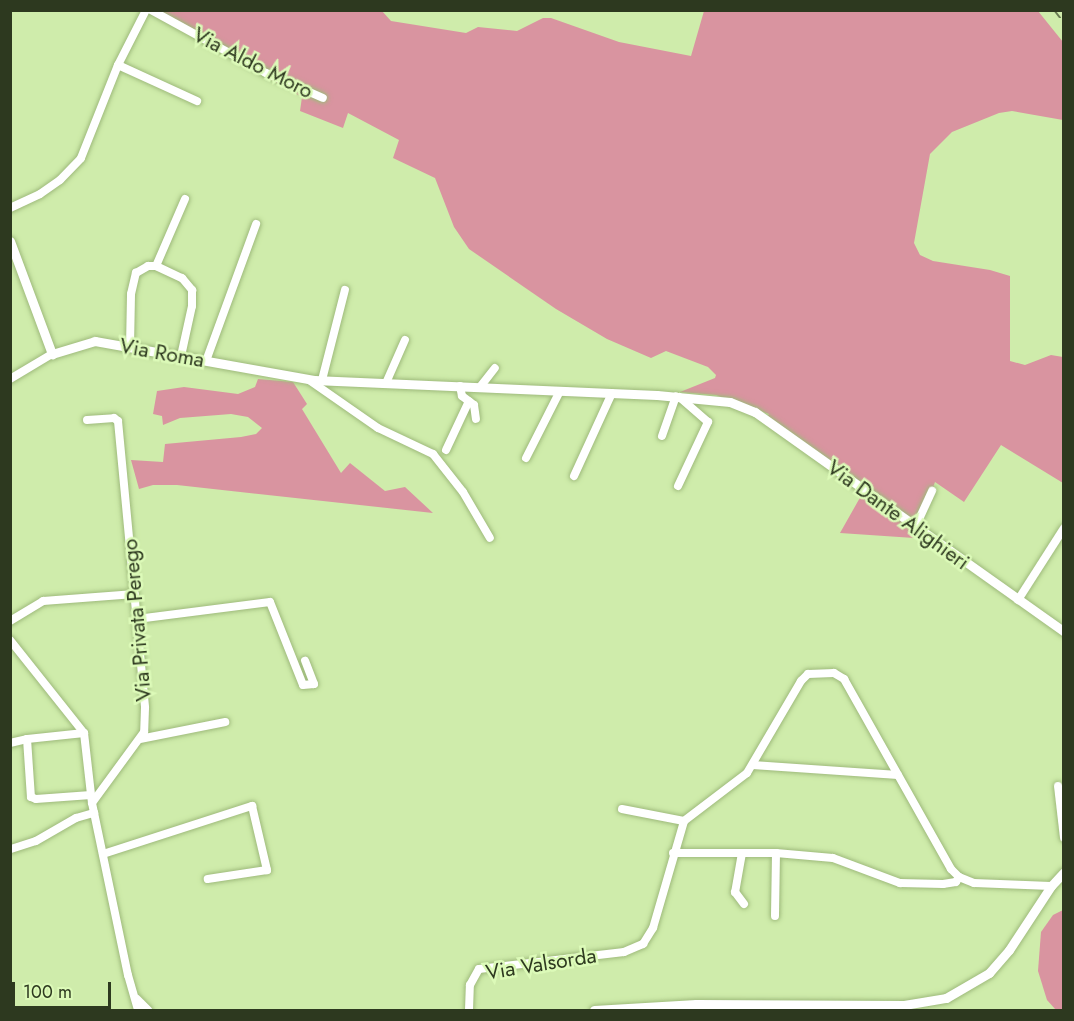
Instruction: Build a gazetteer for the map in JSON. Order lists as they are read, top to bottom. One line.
{"streets":{"street":["Via Aldo Moro","Via Roma","Via Dante Alighieri","Via Privata Perego","Via Valsorda"]},"crossings":[["Via Roma","Via Dante Alighieri"]],"scale_bar":"100 m"}
